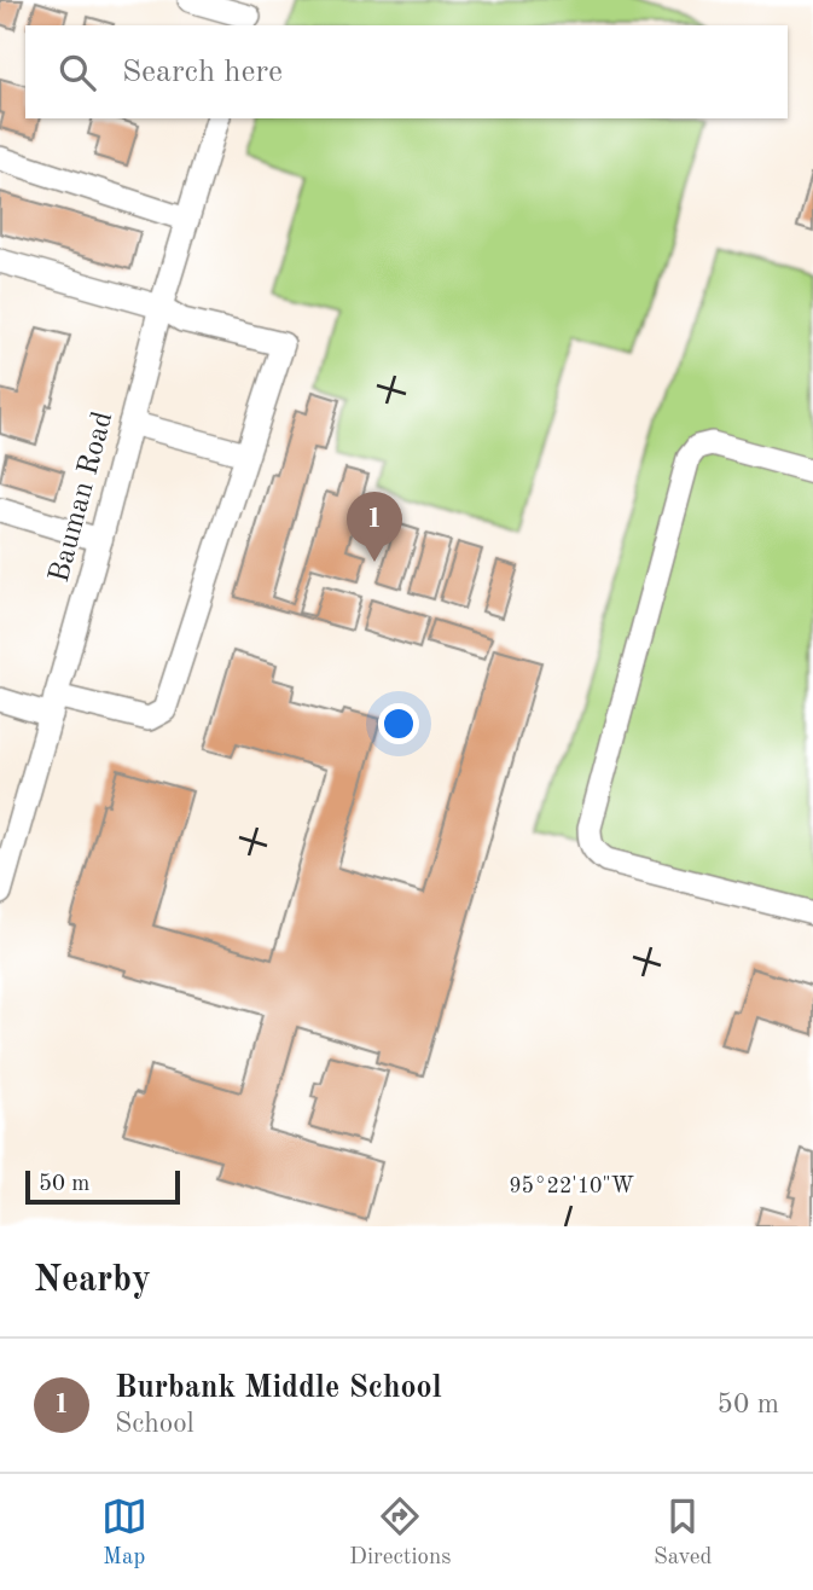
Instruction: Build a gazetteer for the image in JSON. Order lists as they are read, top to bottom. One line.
{"streets":{"street":["Bauman Road"]},"scale_bar":"50 m","page":{"search":"Search here","pins":"1","scale":"50 m","heading":"Nearby","list":[{"mark":"1","name":"Burbank Middle School","note":"School","value":"50 m"}],"nav":["Map","Directions","Saved"]},"coordinates":["95°22'10\"W"]}
